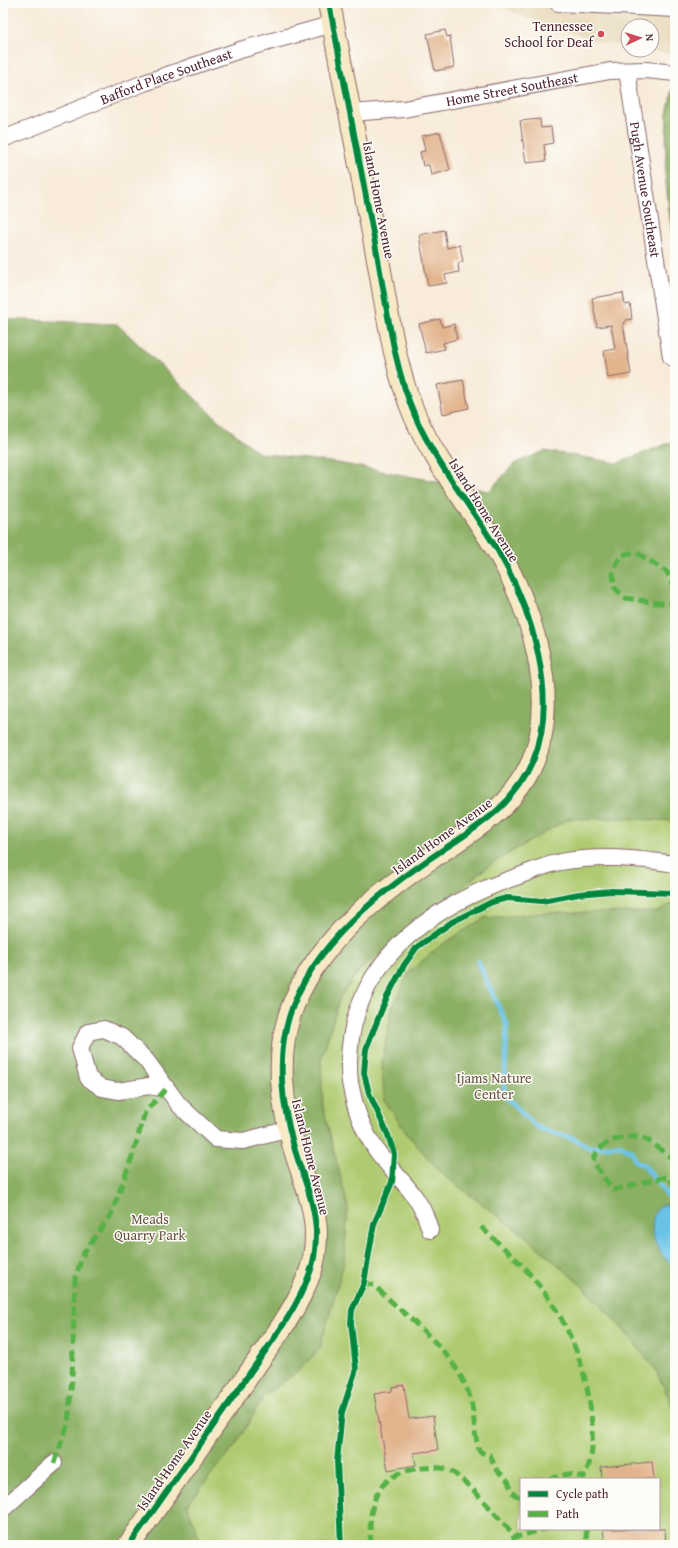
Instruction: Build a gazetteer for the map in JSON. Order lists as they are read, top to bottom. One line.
{"streets":{"street":["Bafford Place Southeast","Home Street Southeast","Pugh Avenue Southeast","Island Home Avenue"]},"crossings":[["Bafford Place Southeast","Island Home Avenue"],["Home Street Southeast","Pugh Avenue Southeast"],["Home Street Southeast","Island Home Avenue"]],"parks":["Ijams Nature Center","Meads Quarry Park"],"places":["Tennessee School for Deaf"],"legend":["Cycle path","Path"],"north":"right"}
